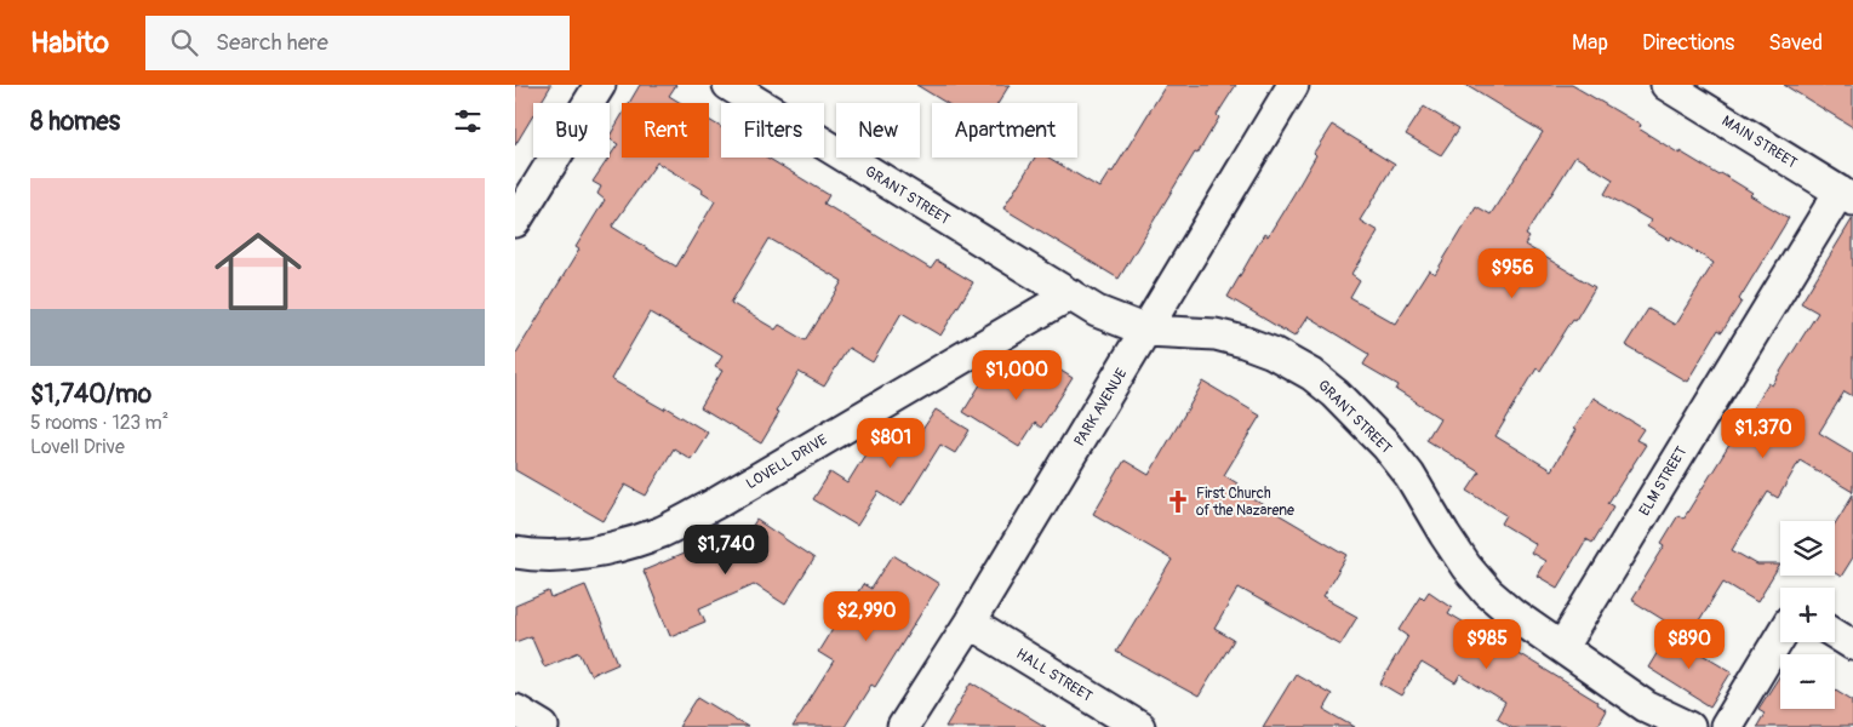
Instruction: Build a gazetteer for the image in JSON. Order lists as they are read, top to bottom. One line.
{"streets":{"street":["MAIN STREET","GRANT STREET","PARK AVENUE","LOVELL DRIVE","ELM STREET","HALL STREET"]},"crossings":[["MAIN STREET","ELM STREET"],["GRANT STREET","PARK AVENUE"],["GRANT STREET","LOVELL DRIVE"],["GRANT STREET","ELM STREET"],["PARK AVENUE","HALL STREET"]],"places":{"church":["First Church of the Nazarene"]},"page":{"header":"Habito","search":"Search here","nav":["Map","Directions","Saved"],"heading":"8 homes","chip":["Buy","Rent","Filters","New","Apartment"],"list":[{"name":"$1,740/mo","note":"5 rooms · 123 m² · Lovell Drive"}],"price":["$956","$1,000","$1,370","$801","$1,740","$2,990","$985","$890"],"map_buttons":["+","−"]}}
